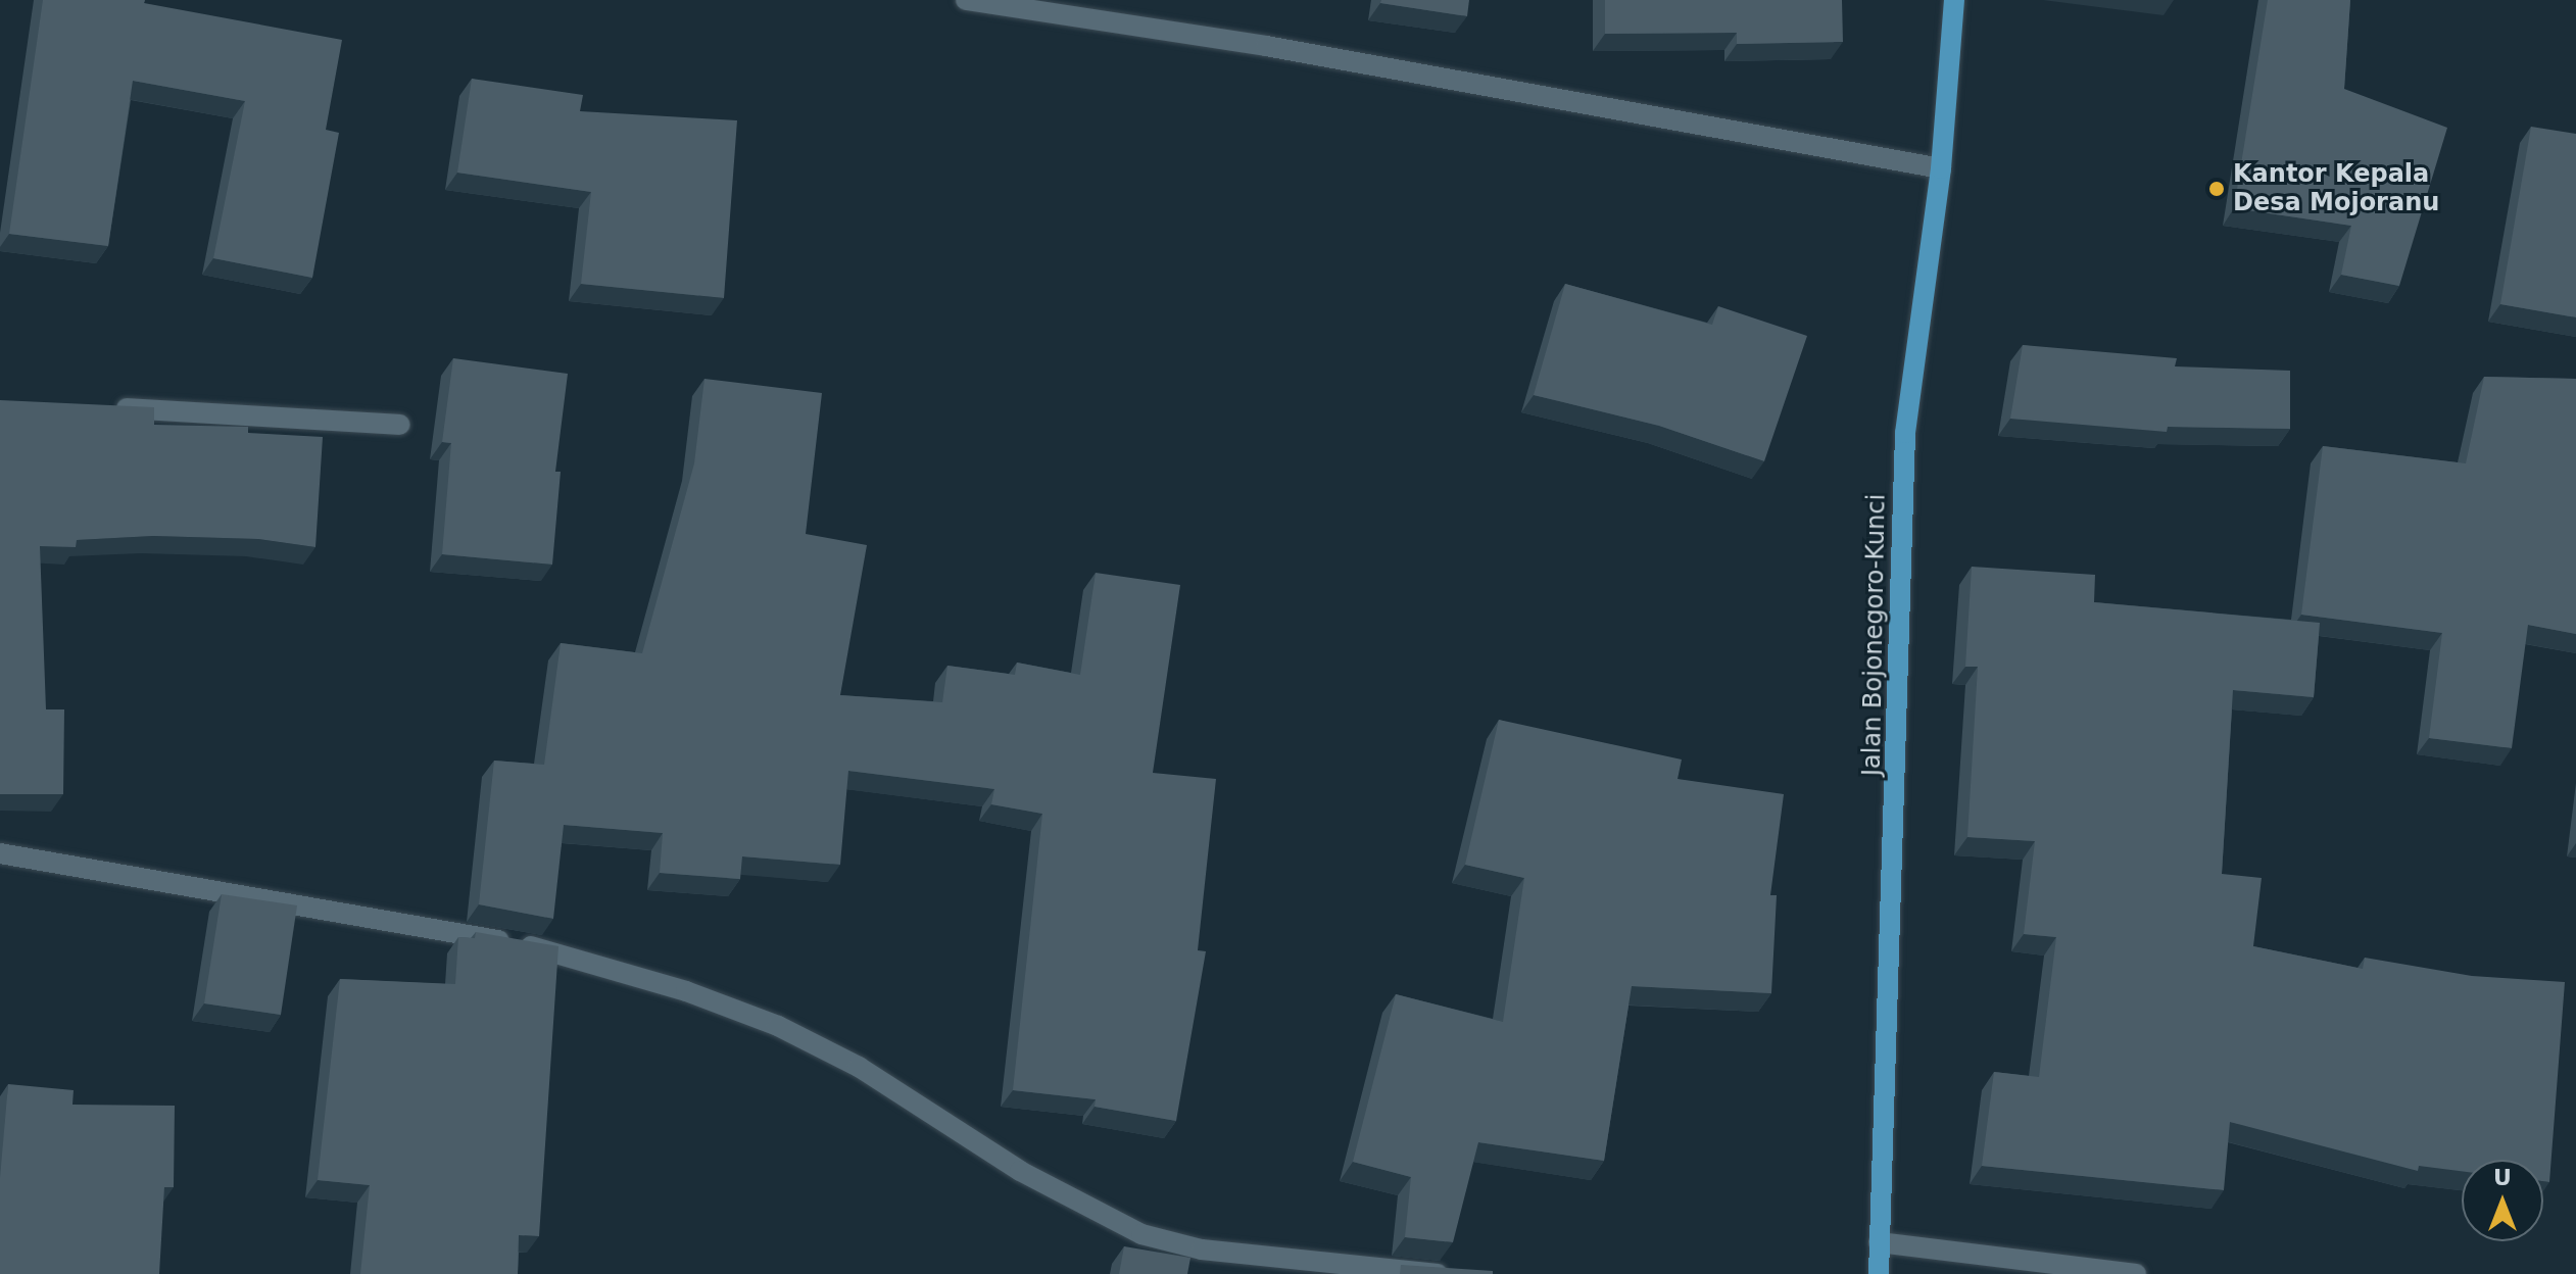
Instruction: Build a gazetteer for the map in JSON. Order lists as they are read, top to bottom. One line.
{"streets":{"main road":["Jalan Bojonegoro-Kunci"]},"places":["Kantor Kepala Desa Mojoranu"],"north":"top"}
